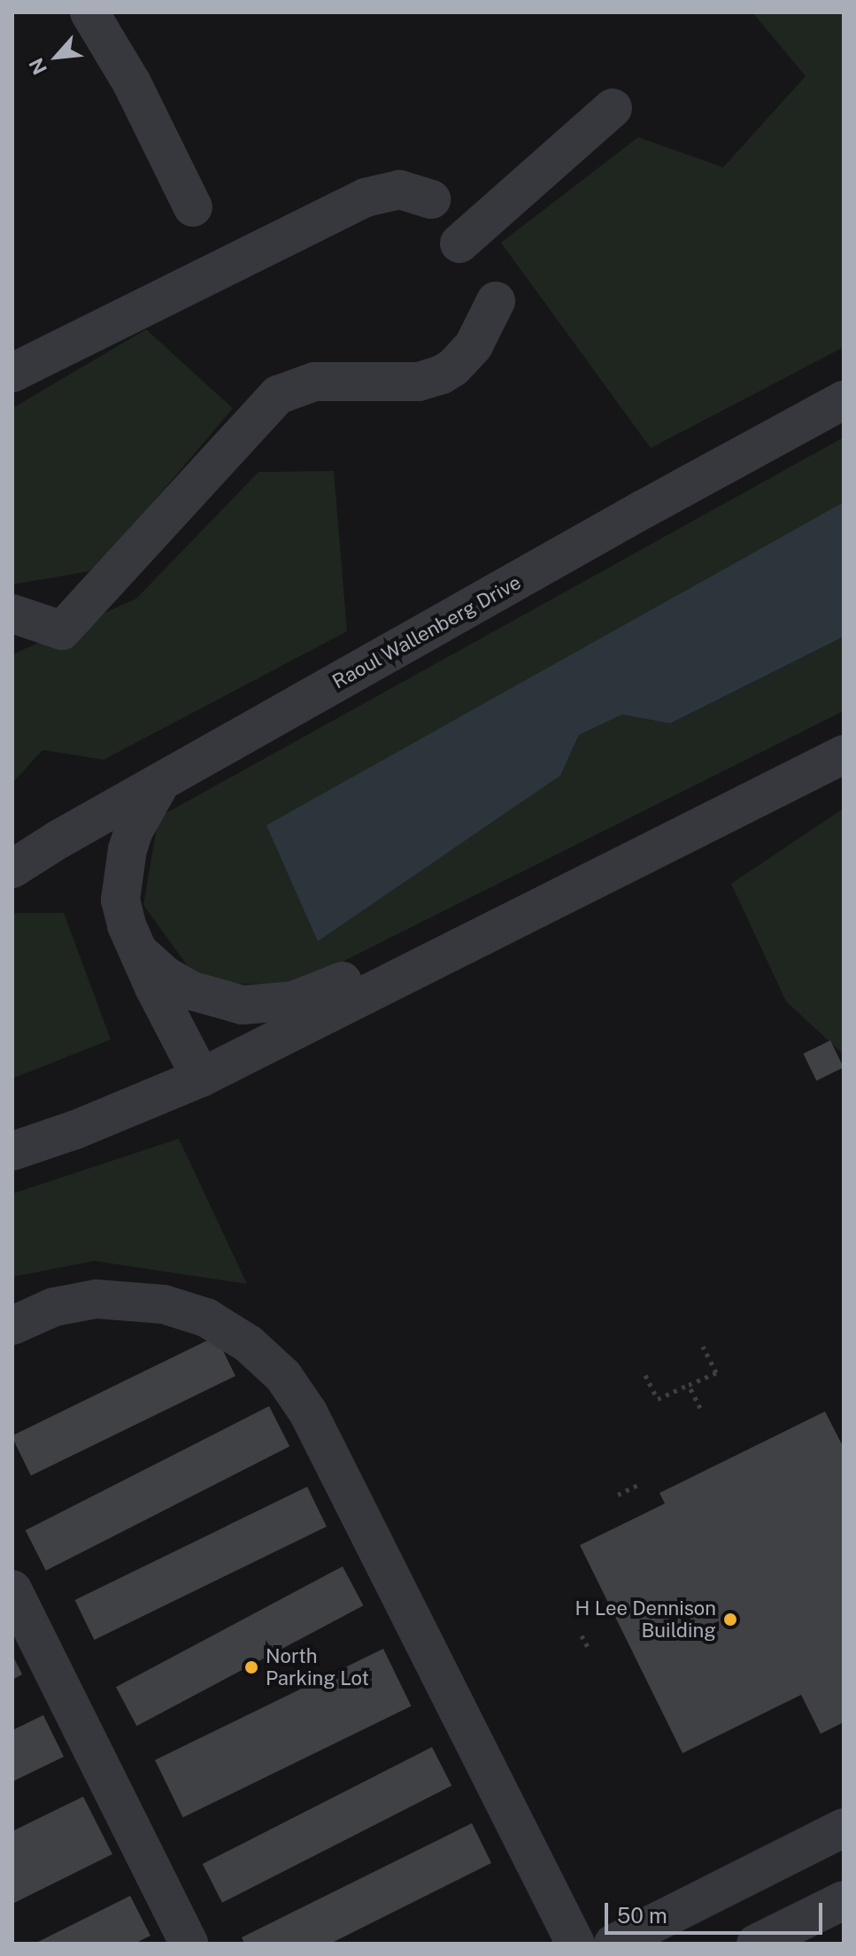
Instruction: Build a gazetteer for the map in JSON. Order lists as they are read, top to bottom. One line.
{"streets":{"street":["Raoul Wallenberg Drive"]},"places":["H Lee Dennison Building","North Parking Lot"],"scale_bar":"50 m","north":"bottom left"}
